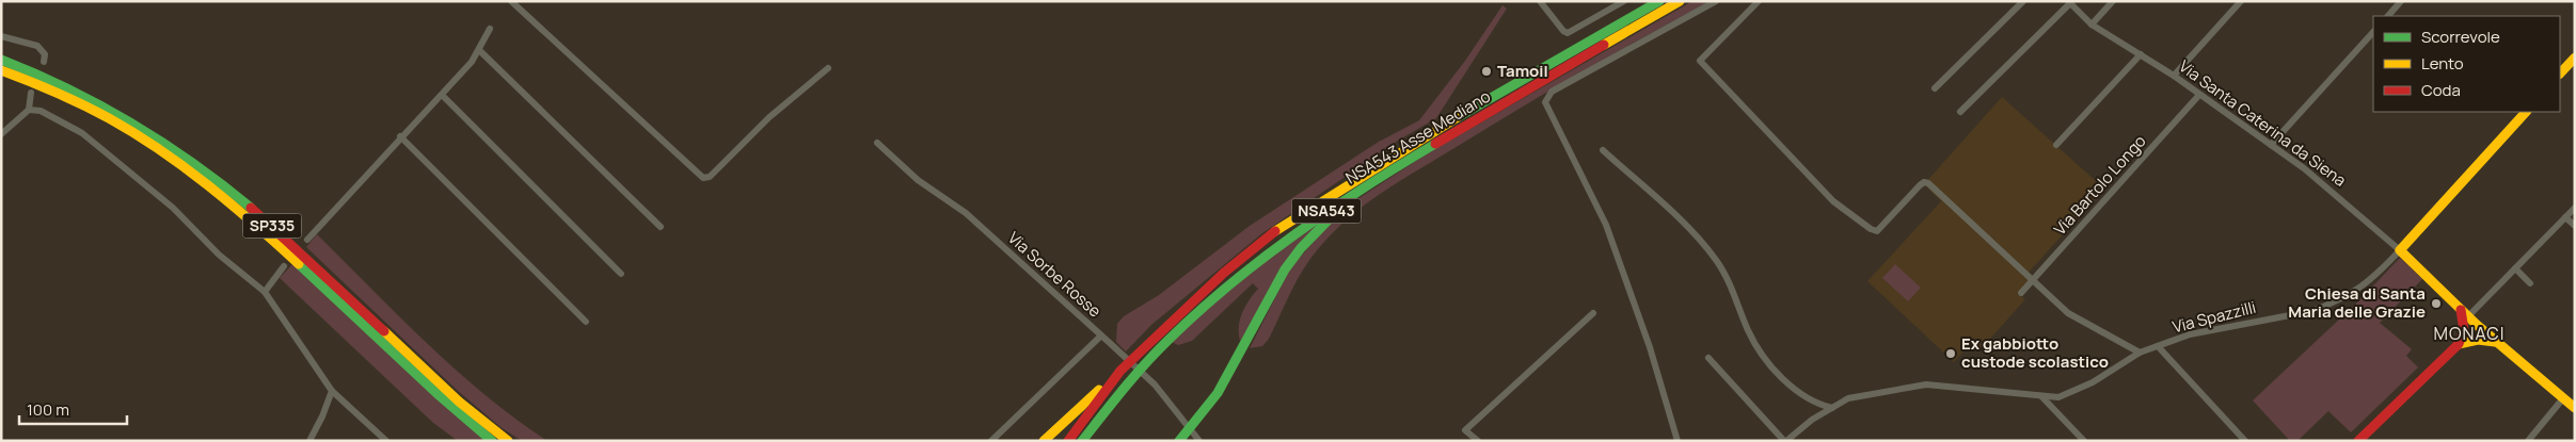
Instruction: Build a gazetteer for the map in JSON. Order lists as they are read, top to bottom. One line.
{"streets":{"main road":["Via Santa Caterina da Siena","NSA543 Asse Mediano","NSA543","SP335"],"street":["Via Bartolo Longo","Via Sorbe Rosse","Via Spazzilli"]},"crossings":[["Via Santa Caterina da Siena","Via Bartolo Longo"],["Via Santa Caterina da Siena","Via Spazzilli"],["NSA543 Asse Mediano","NSA543"]],"districts":["MONACI"],"places":["Tamoil","Chiesa di Santa Maria delle Grazie","Ex gabbiotto custode scolastico"],"legend":["Scorrevole","Lento","Coda"],"scale_bar":"100 m"}
